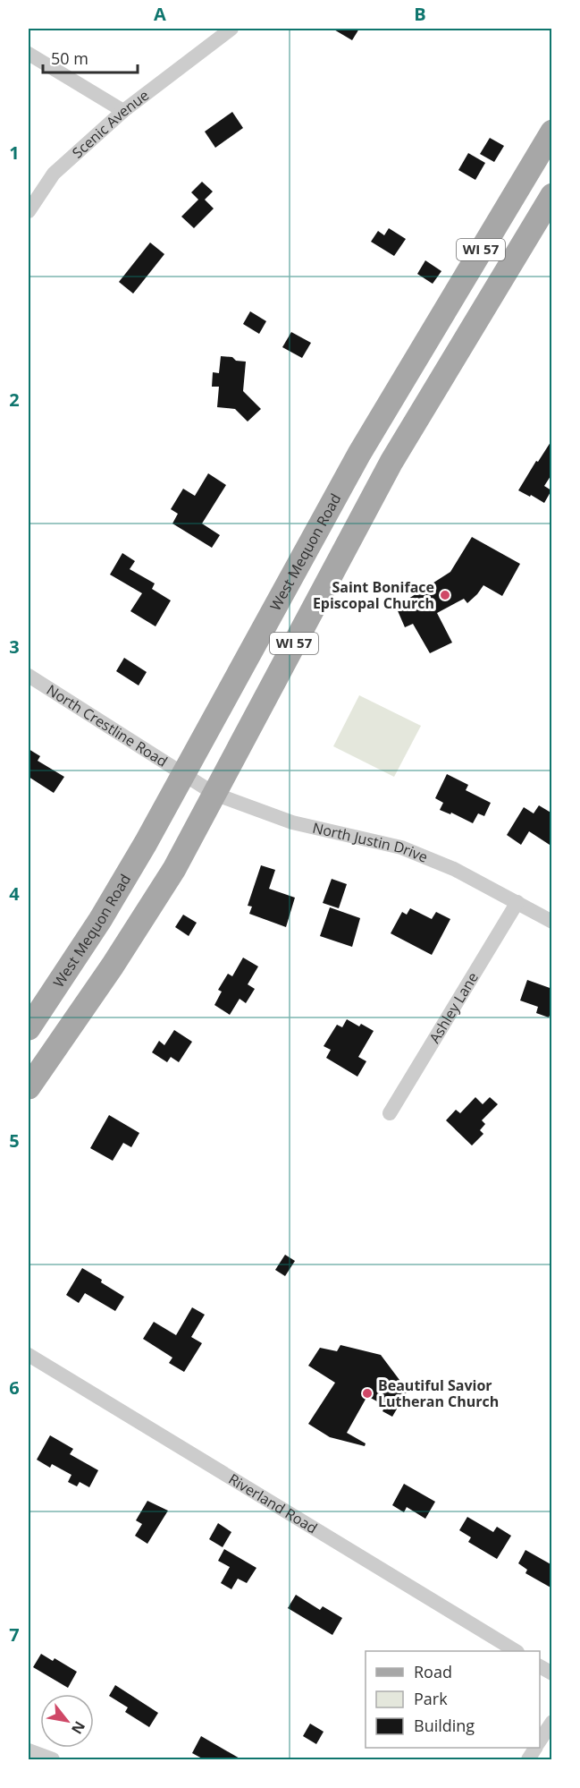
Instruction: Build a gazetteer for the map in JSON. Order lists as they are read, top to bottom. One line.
{"streets":{"main road":["WI 57","West Mequon Road"],"street":["Scenic Avenue","North Crestline Road","North Justin Drive","Ashley Lane","Riverland Road"]},"crossings":[["WI 57","North Justin Drive"],["West Mequon Road","North Crestline Road"],["West Mequon Road","North Justin Drive"],["North Crestline Road","North Justin Drive"],["North Justin Drive","Ashley Lane"]],"places":["Saint Boniface Episcopal Church","Beautiful Savior Lutheran Church"],"legend":["Road","Park","Building"],"scale_bar":"50 m","north":"bottom right","grid":{"columns":["A","B"],"rows":["1","2","3","4","5","6","7"]}}
